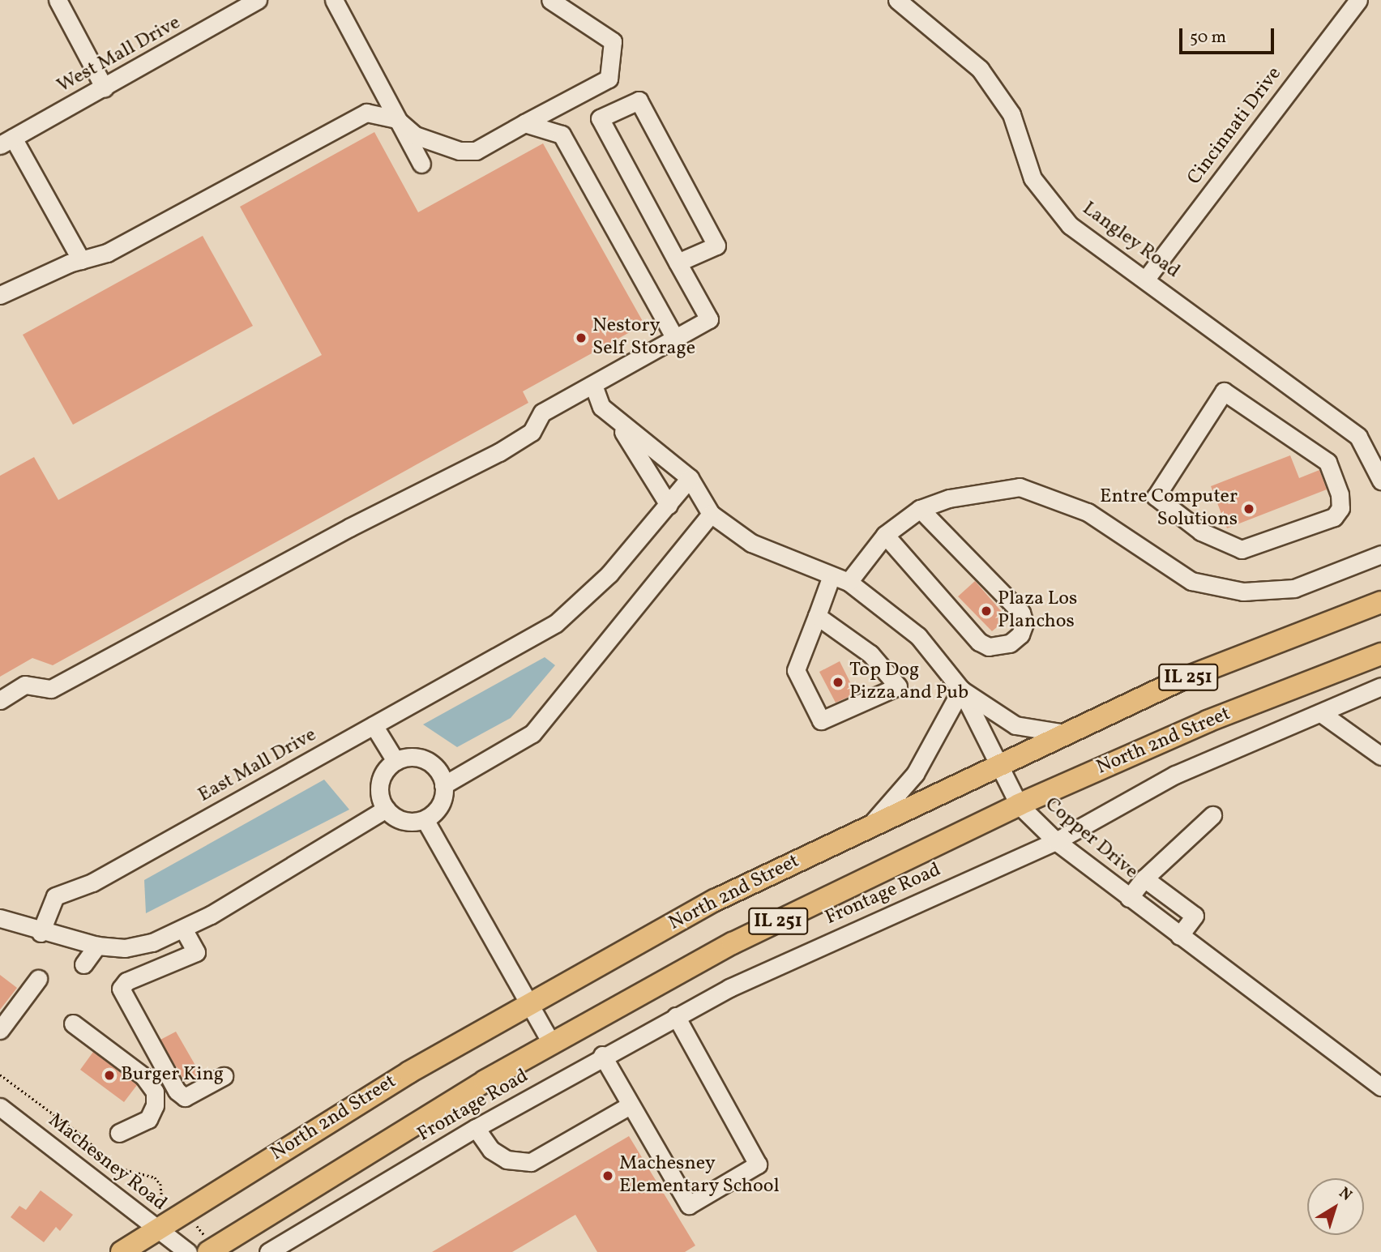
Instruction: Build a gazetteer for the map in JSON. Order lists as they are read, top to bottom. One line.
{"streets":{"main road":["IL 251","North 2nd Street"],"street":["West Mall Drive","Cincinnati Drive","Langley Road","East Mall Drive","Copper Drive","Frontage Road","Machesney Road"]},"crossings":[["Cincinnati Drive","Langley Road"],["North 2nd Street","Copper Drive"],["North 2nd Street","Machesney Road"],["Copper Drive","Frontage Road"]],"places":["Nestory Self Storage","Entre Computer Solutions","Plaza Los Planchos","Top Dog Pizza and Pub","Burger King","Machesney Elementary School"],"scale_bar":"50 m","north":"top right"}
